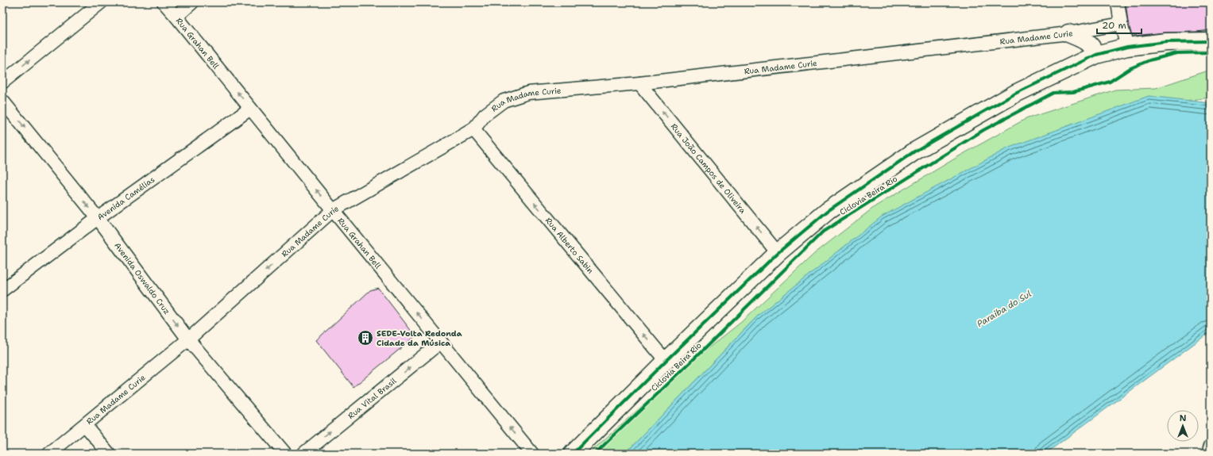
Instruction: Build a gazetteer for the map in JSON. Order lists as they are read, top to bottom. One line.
{"streets":{"street":["Rua Madame Curie","Rua Grahan Bell","Rua João Campos de Oliveira","Avenida Camélias","Rua Alberto Sabin","Avenida Oswaldo Cruz","Rua Vital Brasil"],"cycle path":["Ciclovia Beira Rio"]},"crossings":[["Rua Madame Curie","Rua Grahan Bell"],["Rua Madame Curie","Rua João Campos de Oliveira"],["Rua Madame Curie","Rua Alberto Sabin"],["Rua Madame Curie","Avenida Oswaldo Cruz"],["Rua Grahan Bell","Avenida Camélias"],["Rua Grahan Bell","Rua Vital Brasil"],["Avenida Camélias","Avenida Oswaldo Cruz"]],"one_way":["Rua Grahan Bell","Rua João Campos de Oliveira","Rua Alberto Sabin","Avenida Oswaldo Cruz","Rua Vital Brasil"],"water":["Paraiba do Sul"],"places":{"building":["SEDE-Volta Redonda Cidade da Música"]},"scale_bar":"20 m","north":"top"}
